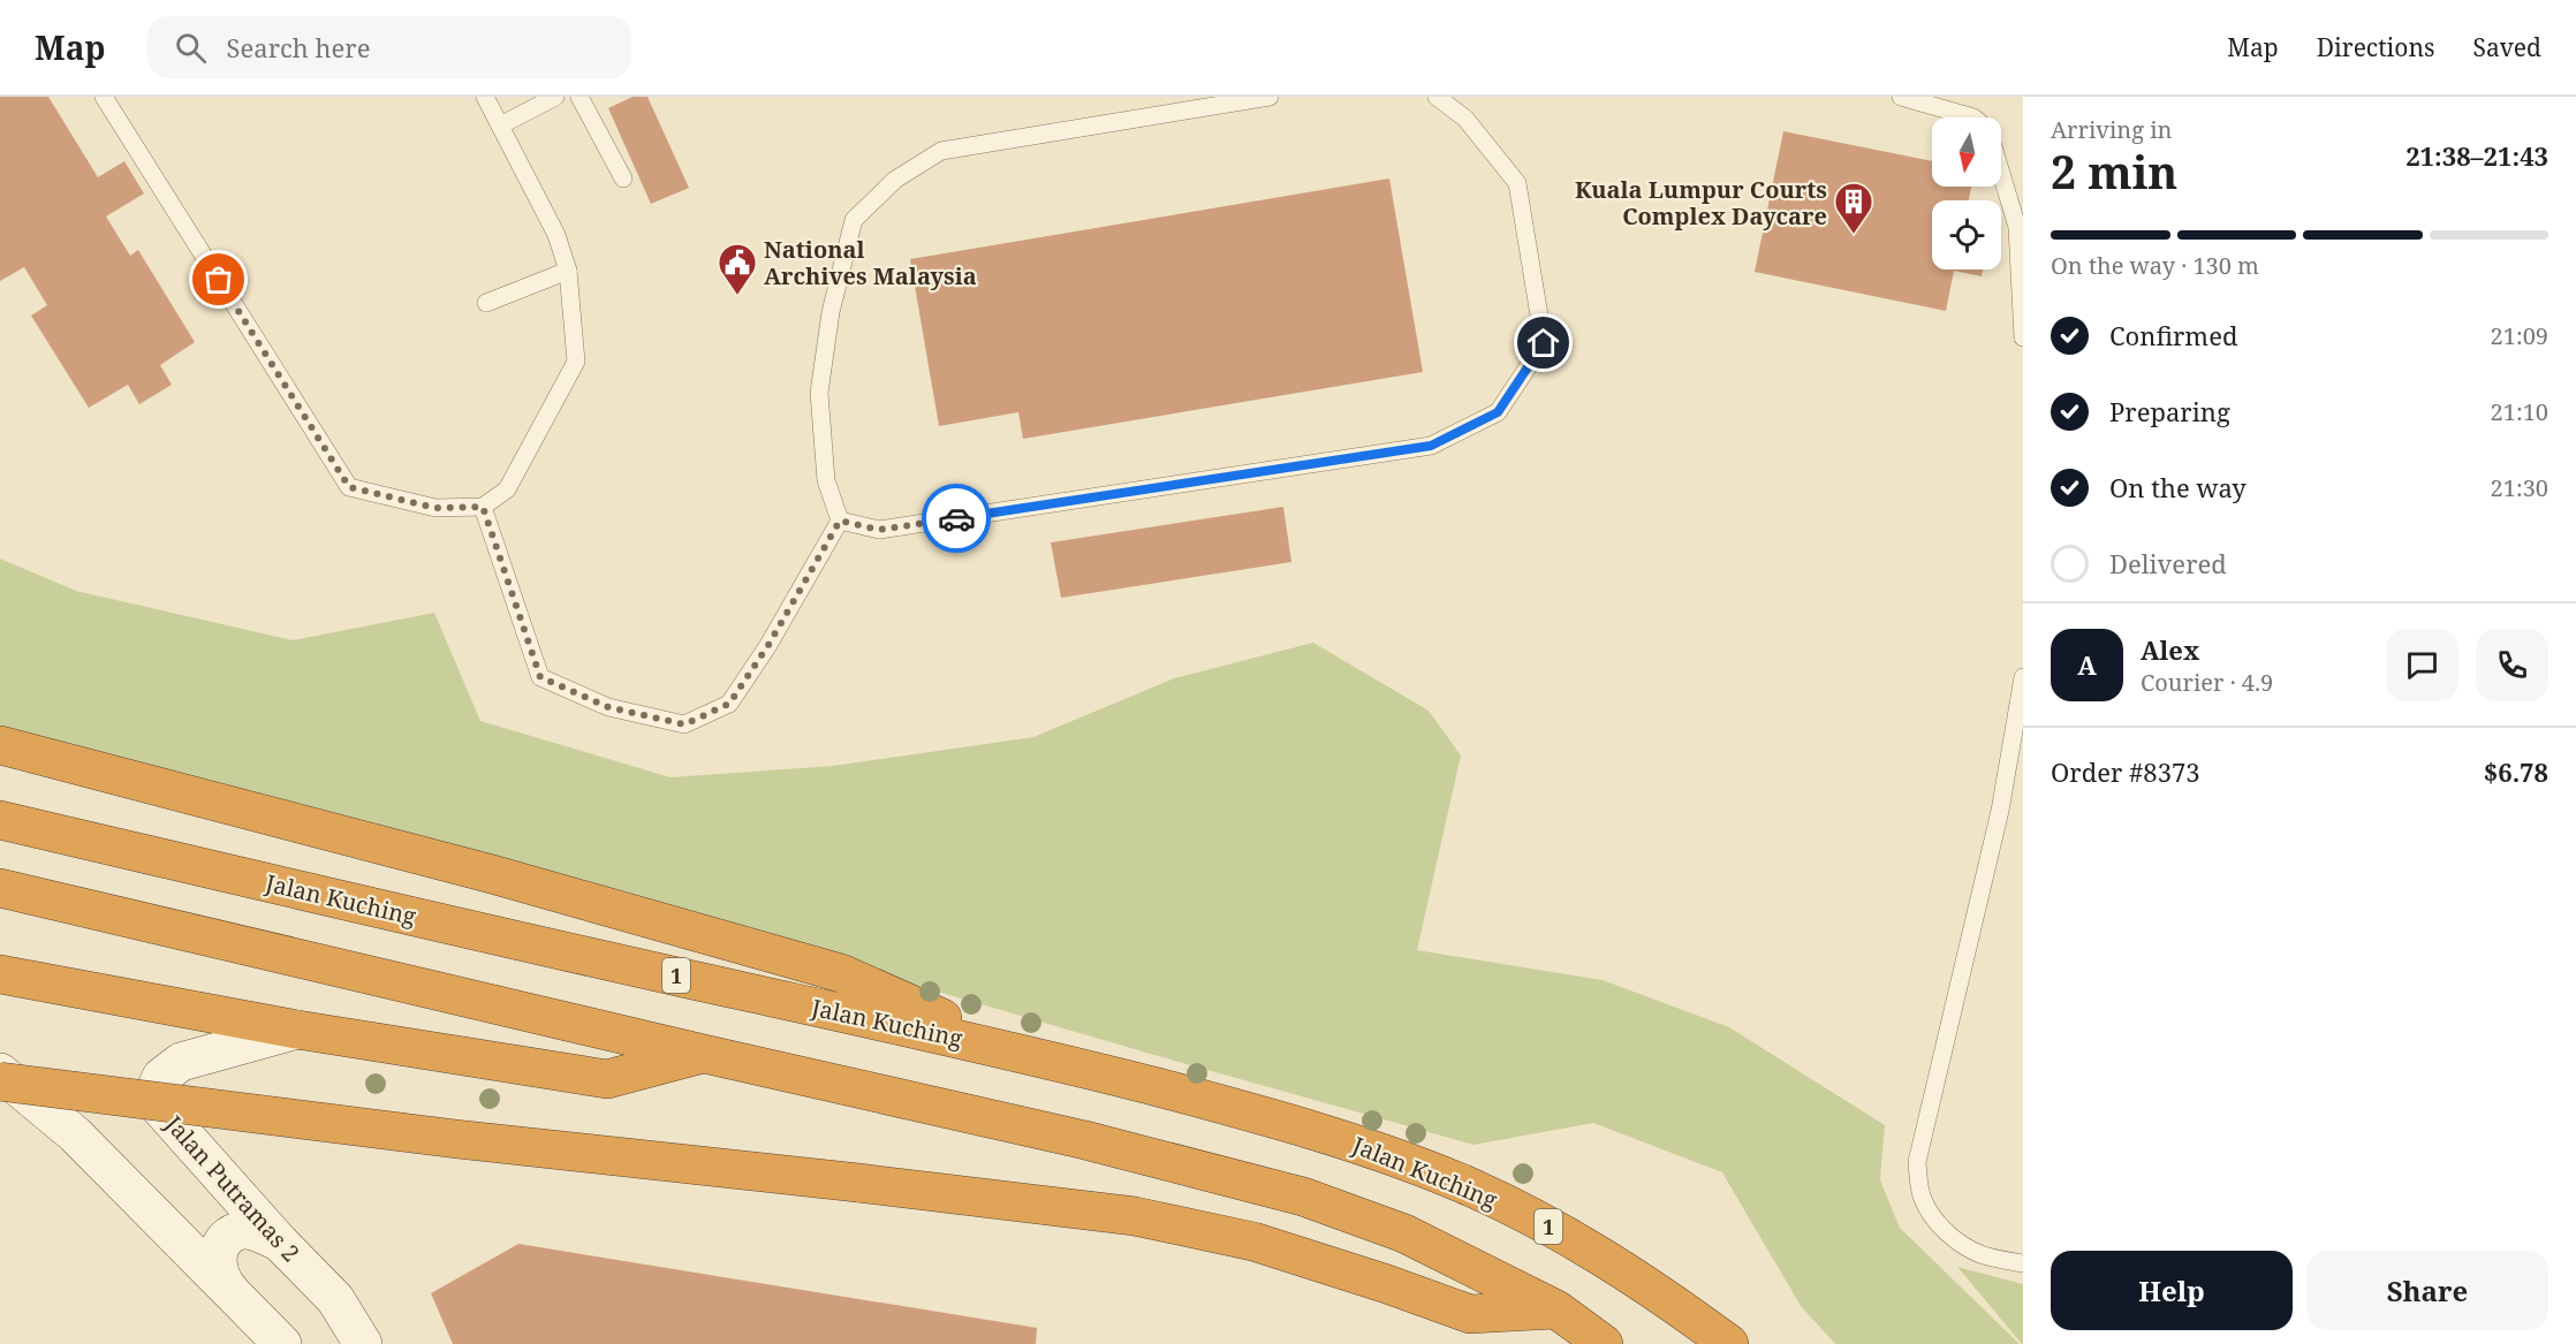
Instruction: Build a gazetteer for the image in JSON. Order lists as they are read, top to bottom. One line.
{"streets":{"highway":["Jalan Kuching","1"],"street":["Jalan Putramas 2"]},"places":{"building":["Kuala Lumpur Courts Complex Daycare"],"public building":["National Archives Malaysia"]},"north":"bottom","page":{"header":"Map","search":"Search here","nav":["Map","Directions","Saved"],"heading":["2 min","Arriving in","21:38–21:43"],"panel":["Alex","Courier · 4.9","Order #8373","$6.78"],"bar":"On the way · 130 m","list":[["Confirmed","21:09"],["Preparing","21:10"],["On the way","21:30"],"Delivered"],"round":"A","buttons":["Help","Share"]}}
